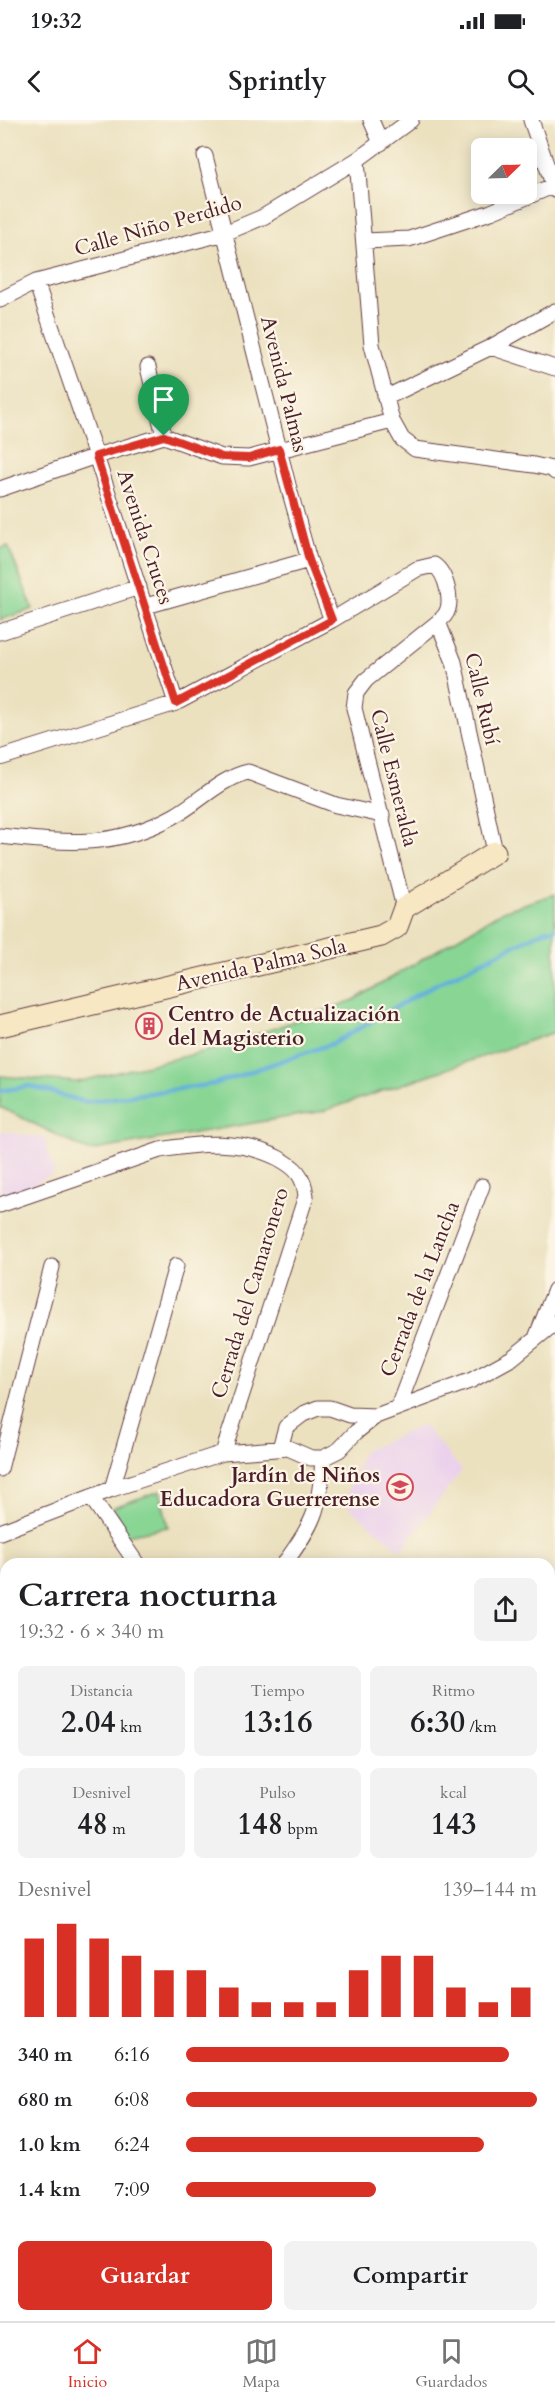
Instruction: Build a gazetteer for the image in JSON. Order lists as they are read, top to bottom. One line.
{"streets":{"street":["Calle Niño Perdido","Avenida Palmas","Avenida Cruces","Calle Rubí","Calle Esmeralda","Avenida Palma Sola","Cerrada de la Lancha","Cerrada del Camaronero"]},"crossings":[["Calle Niño Perdido","Avenida Palmas"],["Calle Niño Perdido","Avenida Cruces"],["Calle Rubí","Calle Esmeralda"],["Calle Rubí","Avenida Palma Sola"],["Calle Esmeralda","Avenida Palma Sola"]],"places":{"building":["Centro de Actualización del Magisterio"],"school or university":["Jardín de Niños Educadora Guerrerense"]},"north":"top right","page":{"status":"19:32","header":"Sprintly","heading":["Carrera nocturna","19:32 · 6 × 340 m"],"stats":[["Distancia","2.04 km"],["Tiempo","13:16"],["Ritmo","6:30 /km"],["Desnivel","48 m"],["Pulso","148 bpm"],["kcal","143"]],"chart":["Desnivel","139–144 m"],"list":[{"name":"340 m","note":"6:16"},{"name":"680 m","note":"6:08"},{"name":"1.0 km","note":"6:24"},{"name":"1.4 km","note":"7:09"}],"buttons":["Guardar","Compartir"],"tabs":["Inicio","Mapa","Guardados"]}}
